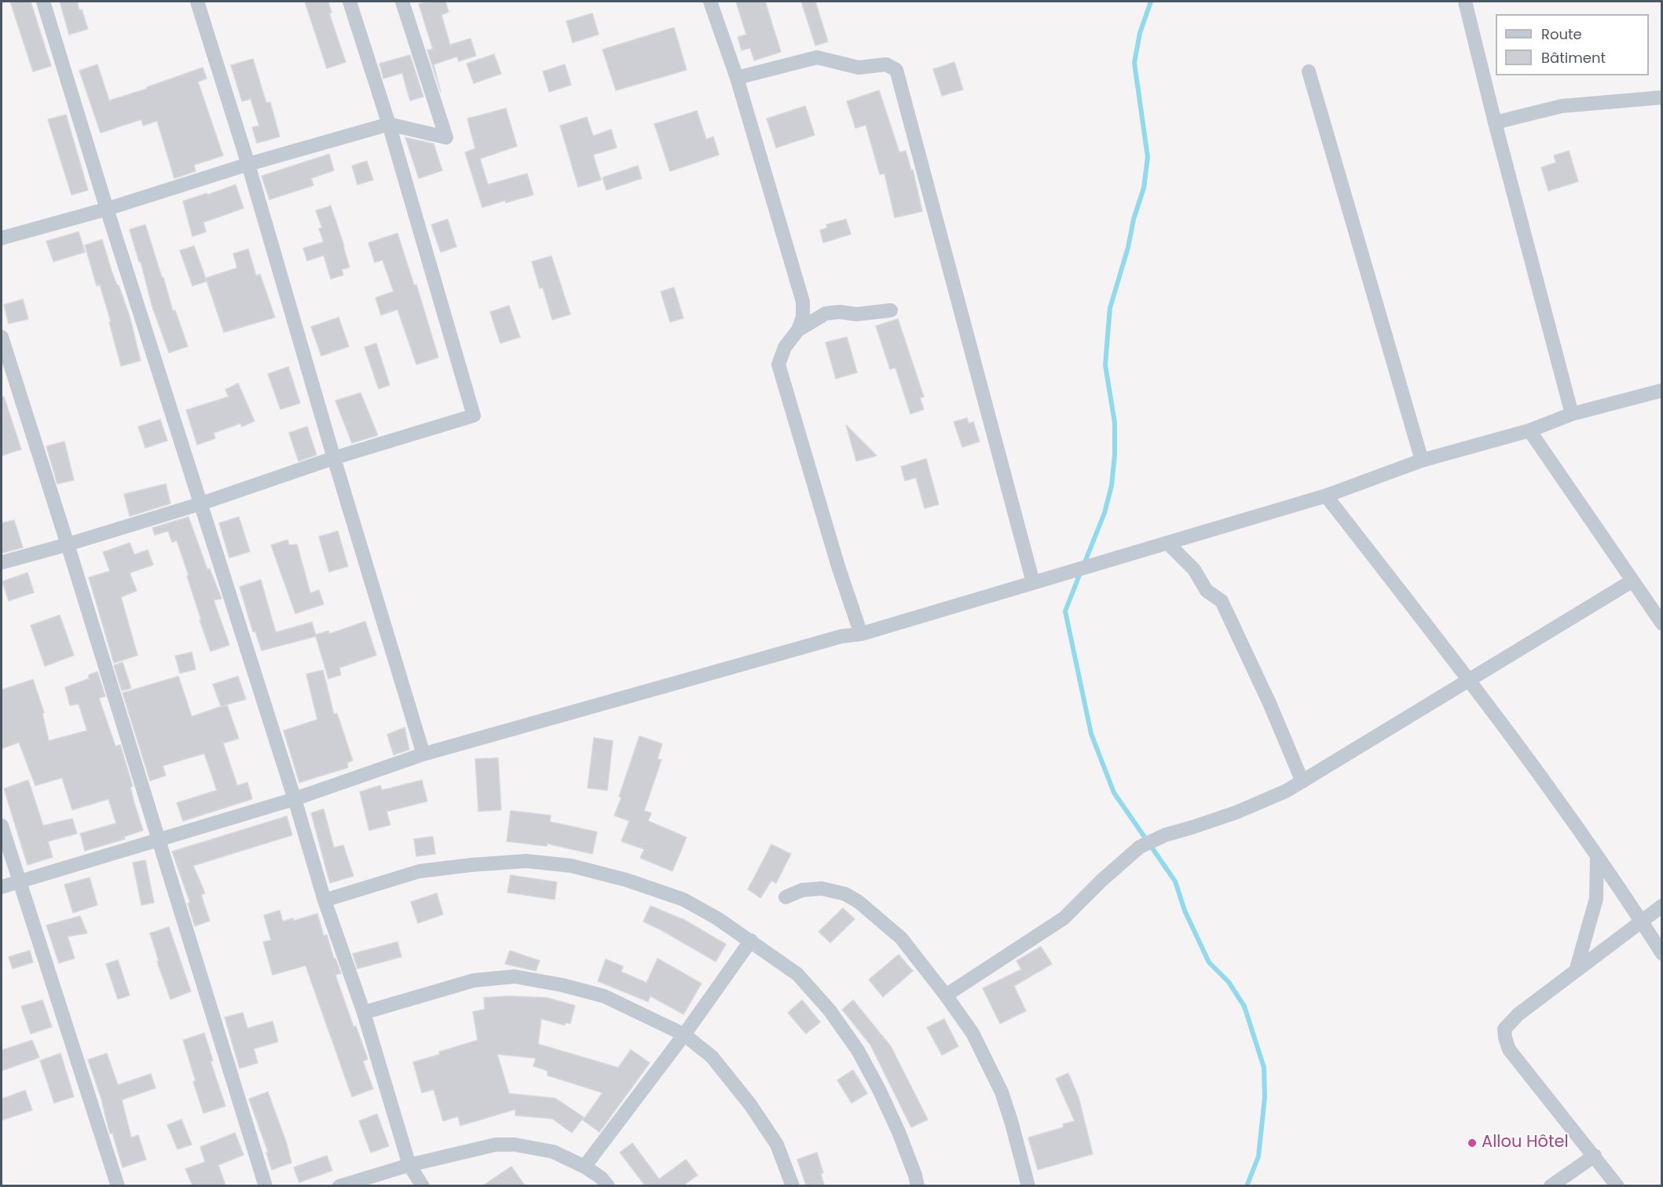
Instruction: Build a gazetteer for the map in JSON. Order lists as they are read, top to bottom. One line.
{"places":["Allou Hôtel"],"legend":["Route","Bâtiment"]}
